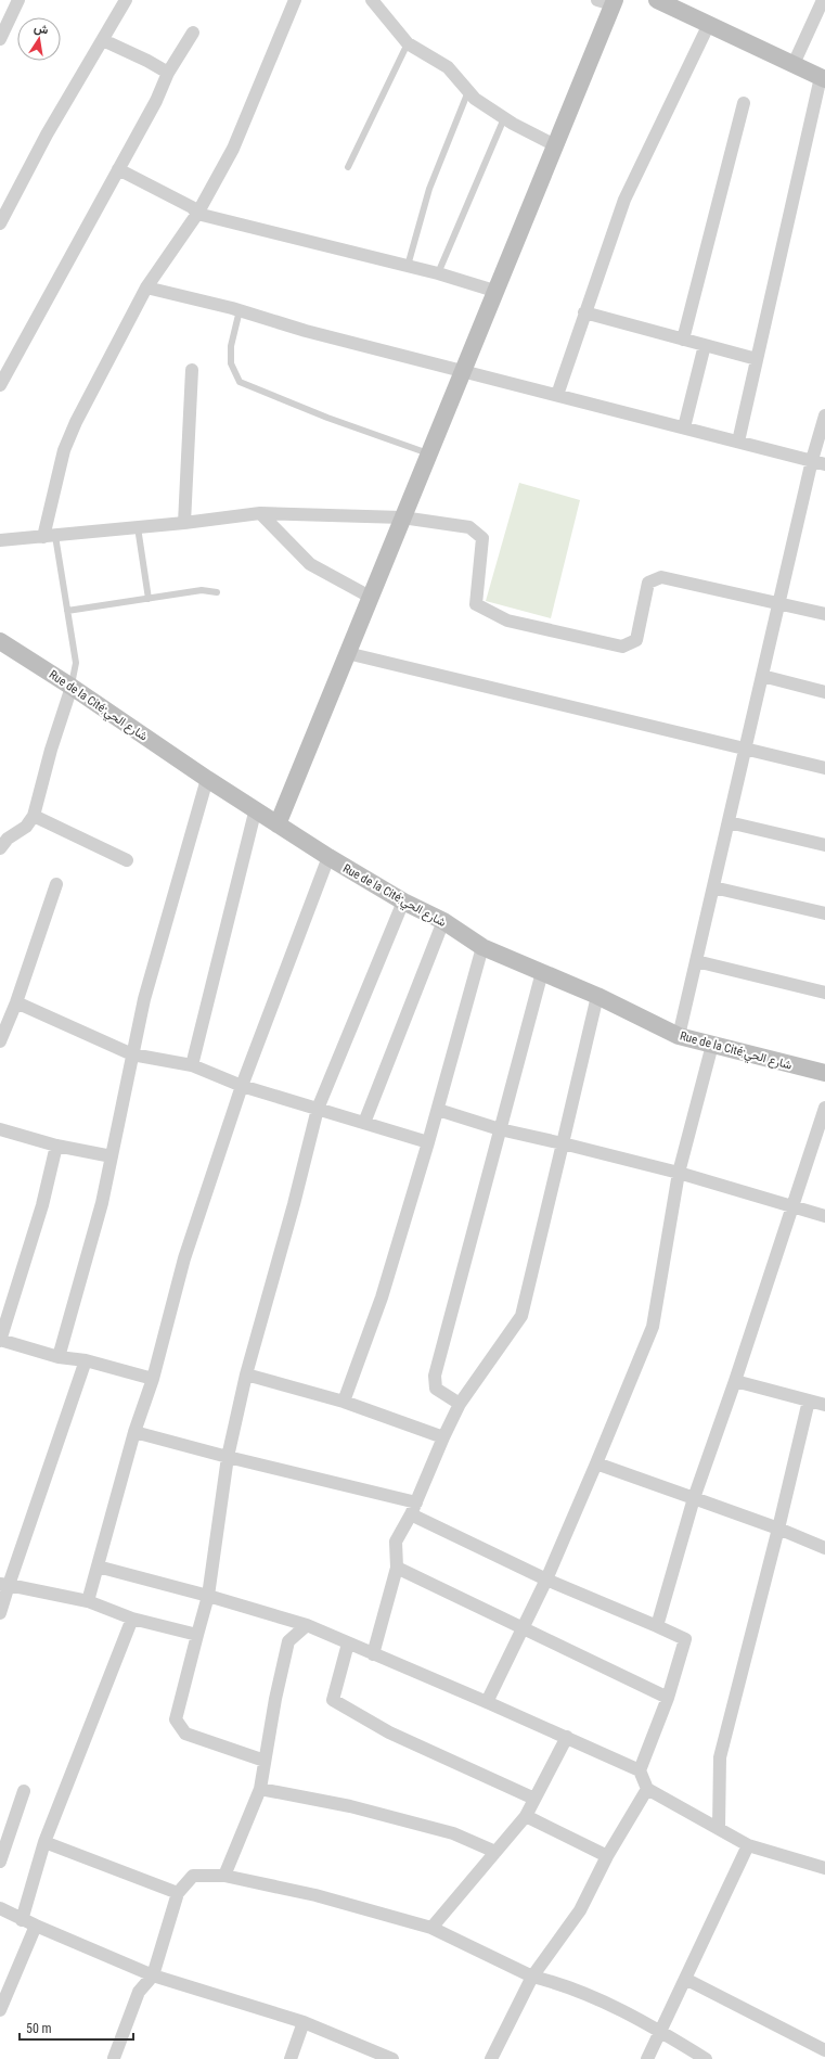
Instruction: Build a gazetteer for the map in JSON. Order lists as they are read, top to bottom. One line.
{"streets":{"street":["Rue de la Cité;شارع الحي"]},"scale_bar":"50 m","north":"top"}
